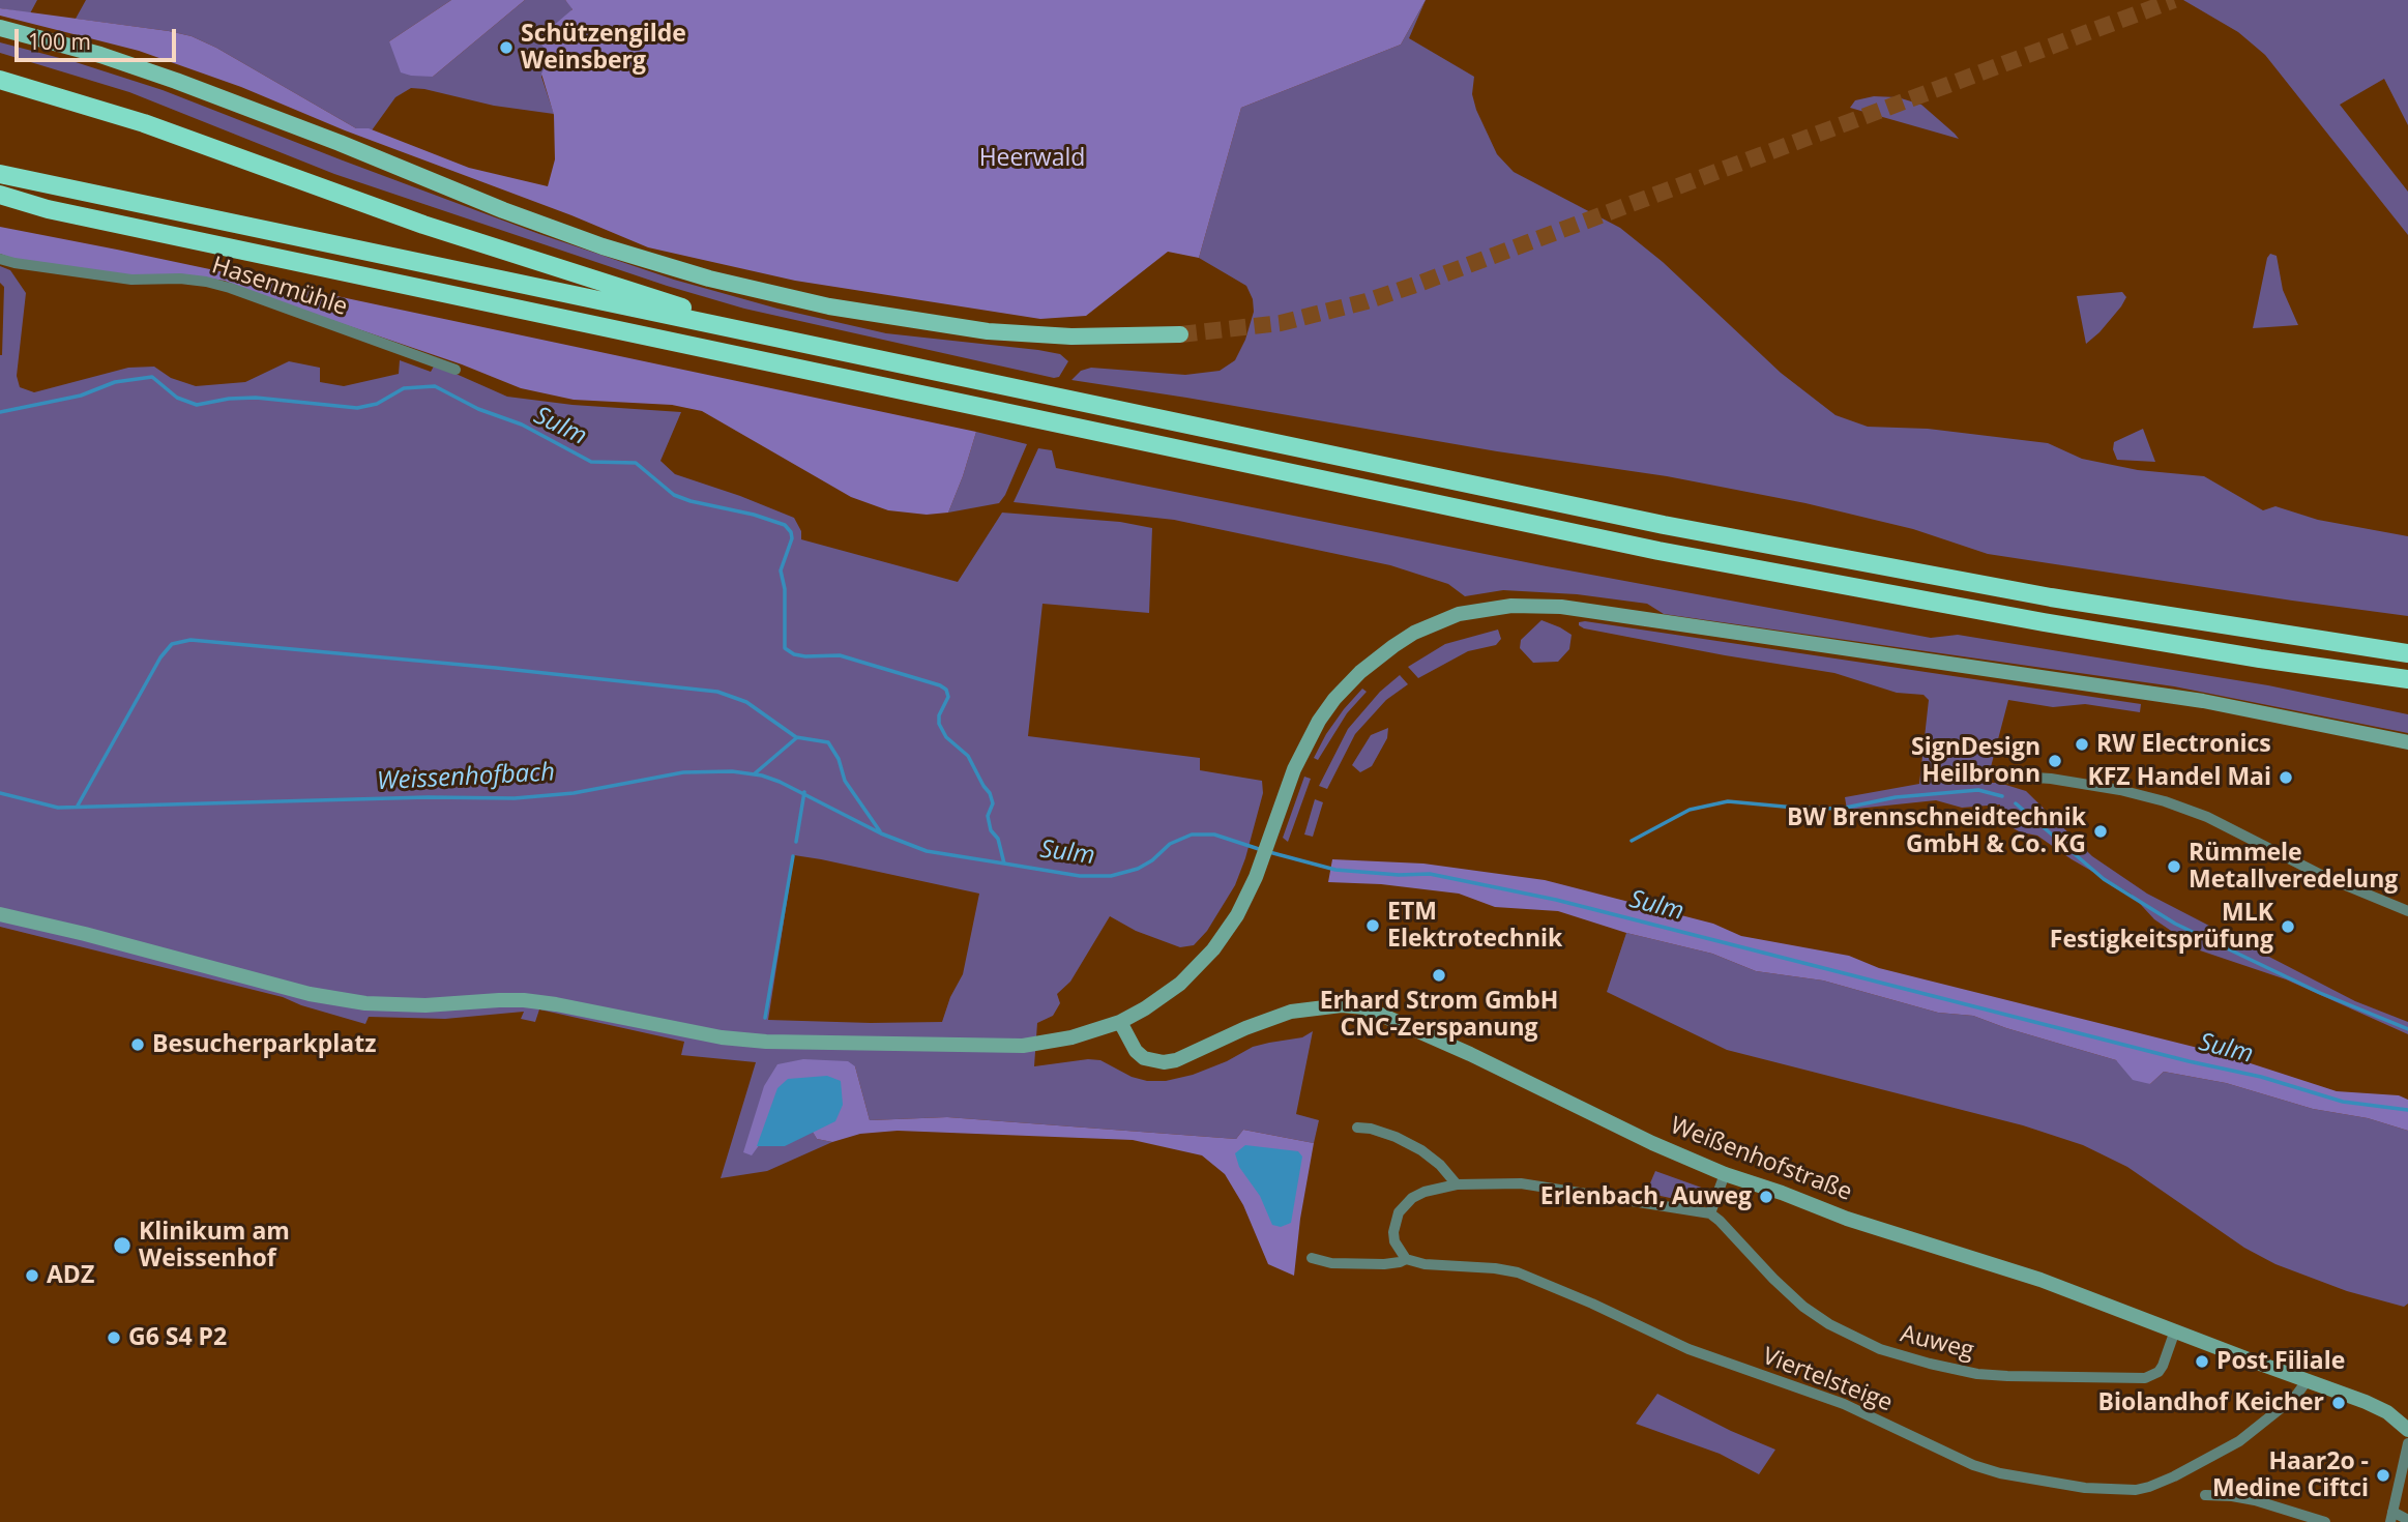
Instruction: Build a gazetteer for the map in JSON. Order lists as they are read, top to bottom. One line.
{"streets":{"street":["Hasenmühle","Weißenhofstraße","Auweg","Viertelsteige"]},"crossings":[["Weißenhofstraße","Auweg"],["Weißenhofstraße","Viertelsteige"]],"water":["Sulm","Weissenhofbach"],"parks":["Heerwald"],"places":["Schützengilde Weinsberg","RW Electronics","SignDesign Heilbronn","KFZ Handel Mai","BW Brennschneidtechnik GmbH & Co. KG","Rümmele Metallveredelung","ETM Elektrotechnik","MLK Festigkeitsprüfung","Erhard Strom GmbH CNC-Zerspanung","Besucherparkplatz","Erlenbach, Auweg","Klinikum am Weissenhof","ADZ","G6 S4 P2","Post Filiale","Biolandhof Keicher","Haar2o - Medine Ciftci"],"scale_bar":"100 m"}
